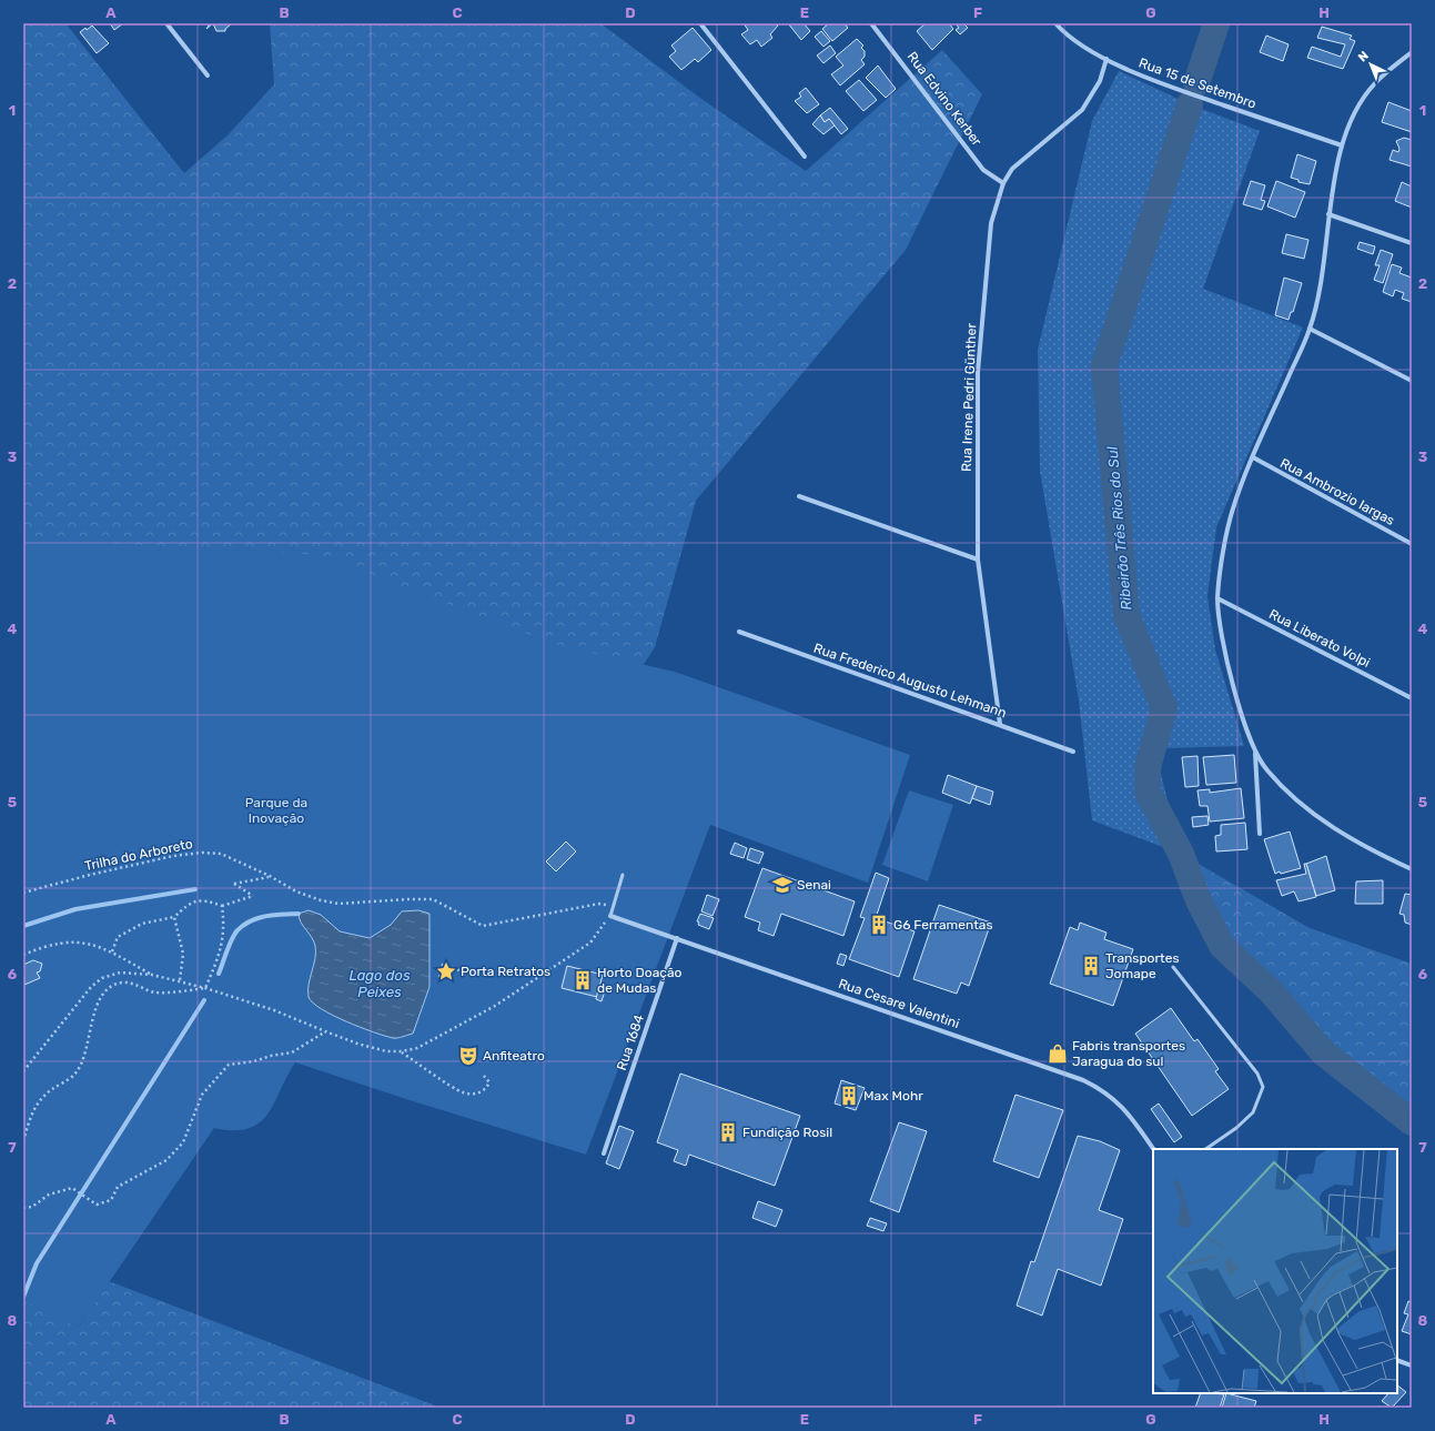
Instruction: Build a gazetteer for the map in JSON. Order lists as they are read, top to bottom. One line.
{"streets":{"street":["Rua 15 de Setembro","Rua Edvino Kerber","Rua Irene Pedri Günther","Rua Ambrozio Iargas","Rua Liberato Volpi","Rua Frederico Augusto Lehmann","Rua Cesare Valentini","Rua 1684"],"path":["Trilha do Arboreto"]},"crossings":[["Rua 15 de Setembro","Rua Irene Pedri Günther"],["Rua Edvino Kerber","Rua Irene Pedri Günther"],["Rua Irene Pedri Günther","Rua Frederico Augusto Lehmann"],["Rua Cesare Valentini","Rua 1684"]],"water":["Ribeirão Três Rios do Sul","Lago dos Peixes"],"parks":["Parque da Inovação"],"places":{"school or university":["Senai"],"building":["G6 Ferramentas","Transportes Jomape","Horto Doação de Mudas","Max Mohr","Fundição Rosil"],"place":["Porta Retratos"],"shop":["Fabris transportes Jaragua do sul"],"theatre":["Anfiteatro"]},"north":"top left","grid":{"columns":["A","B","C","D","E","F","G","H"],"rows":["1","2","3","4","5","6","7","8"]}}
